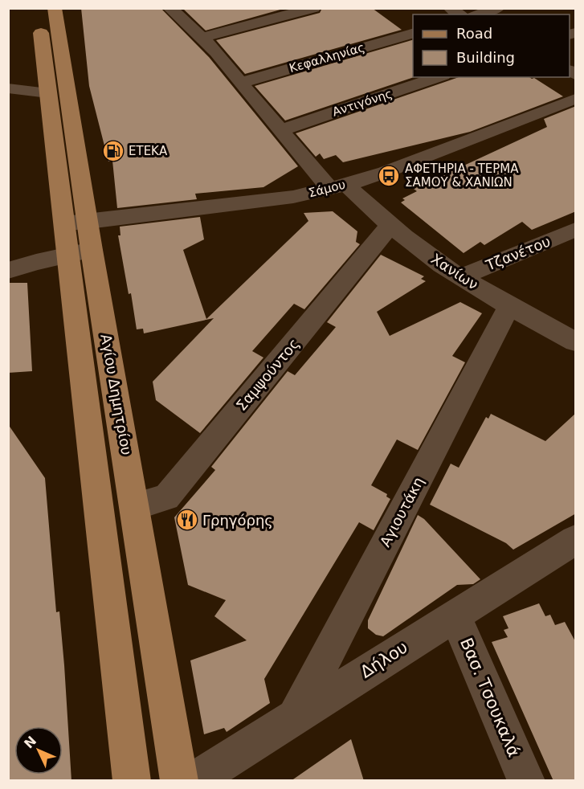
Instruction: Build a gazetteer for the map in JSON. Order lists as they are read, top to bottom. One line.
{"streets":{"main road":["Αγίου Δημητρίου"],"street":["Κεφαλληνίας","Αντιγόνης","Σάμου","Τζανέτου","Χανίων","Σαμψούντος","Αγιουτάκη","Δήλου","Βασ. Τσουκαλά"]},"crossings":[["Κεφαλληνίας","Χανίων"],["Αντιγόνης","Χανίων"],["Σάμου","Χανίων"],["Σάμου","Αγίου Δημητρίου"],["Τζανέτου","Χανίων"],["Χανίων","Σαμψούντος"],["Χανίων","Αγιουτάκη"],["Σαμψούντος","Αγίου Δημητρίου"],["Αγιουτάκη","Δήλου"],["Δήλου","Βασ. Τσουκαλά"]],"places":{"fuel station":["ΕΤΕΚΑ"],"bus stop":["ΑΦΕΤΗΡΙΑ - ΤΕΡΜΑ ΣΑΜΟΥ & ΧΑΝΙΩΝ"],"restaurant":["Γρηγόρης"]},"legend":["Road","Building"],"north":"top left"}
